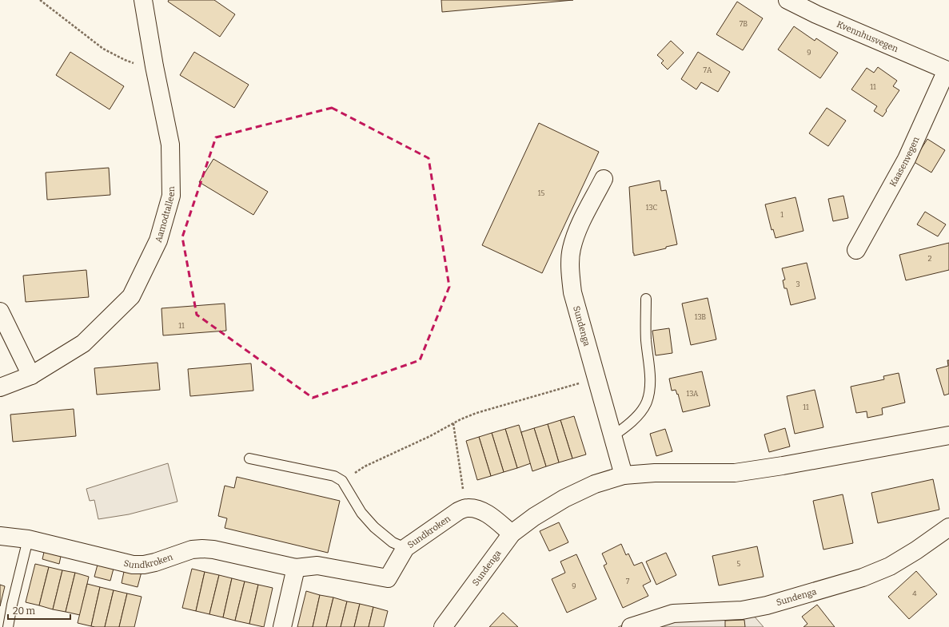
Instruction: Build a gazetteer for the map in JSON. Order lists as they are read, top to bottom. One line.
{"streets":{"street":["Kvennhusvegen","Kaasenvegen","Aamodtalleen","Sundenga","Sundkroken"]},"crossings":[["Kvennhusvegen","Kaasenvegen"]],"house_numbers":["7B","9","7A","11","15","13C","1","2","3","13B","11","13A","11","5","7","9","4"],"scale_bar":"20 m"}
